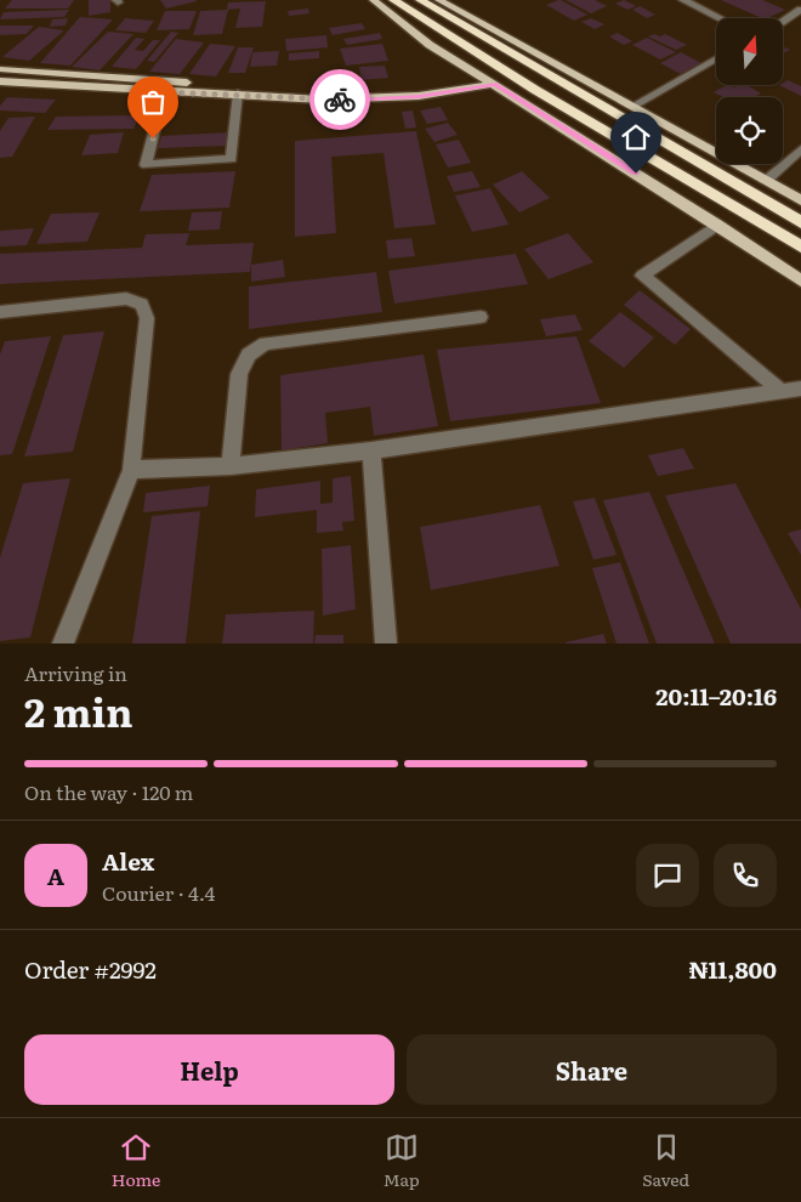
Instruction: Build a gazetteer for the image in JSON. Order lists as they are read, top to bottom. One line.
{"north":"top","page":{"heading":["2 min","Arriving in","20:11–20:16"],"panel":["Alex","Courier · 4.4","Order #2992","₦11,800"],"bar":"On the way · 120 m","round":"A","buttons":["Help","Share"],"tabs":["Home","Map","Saved"]}}
